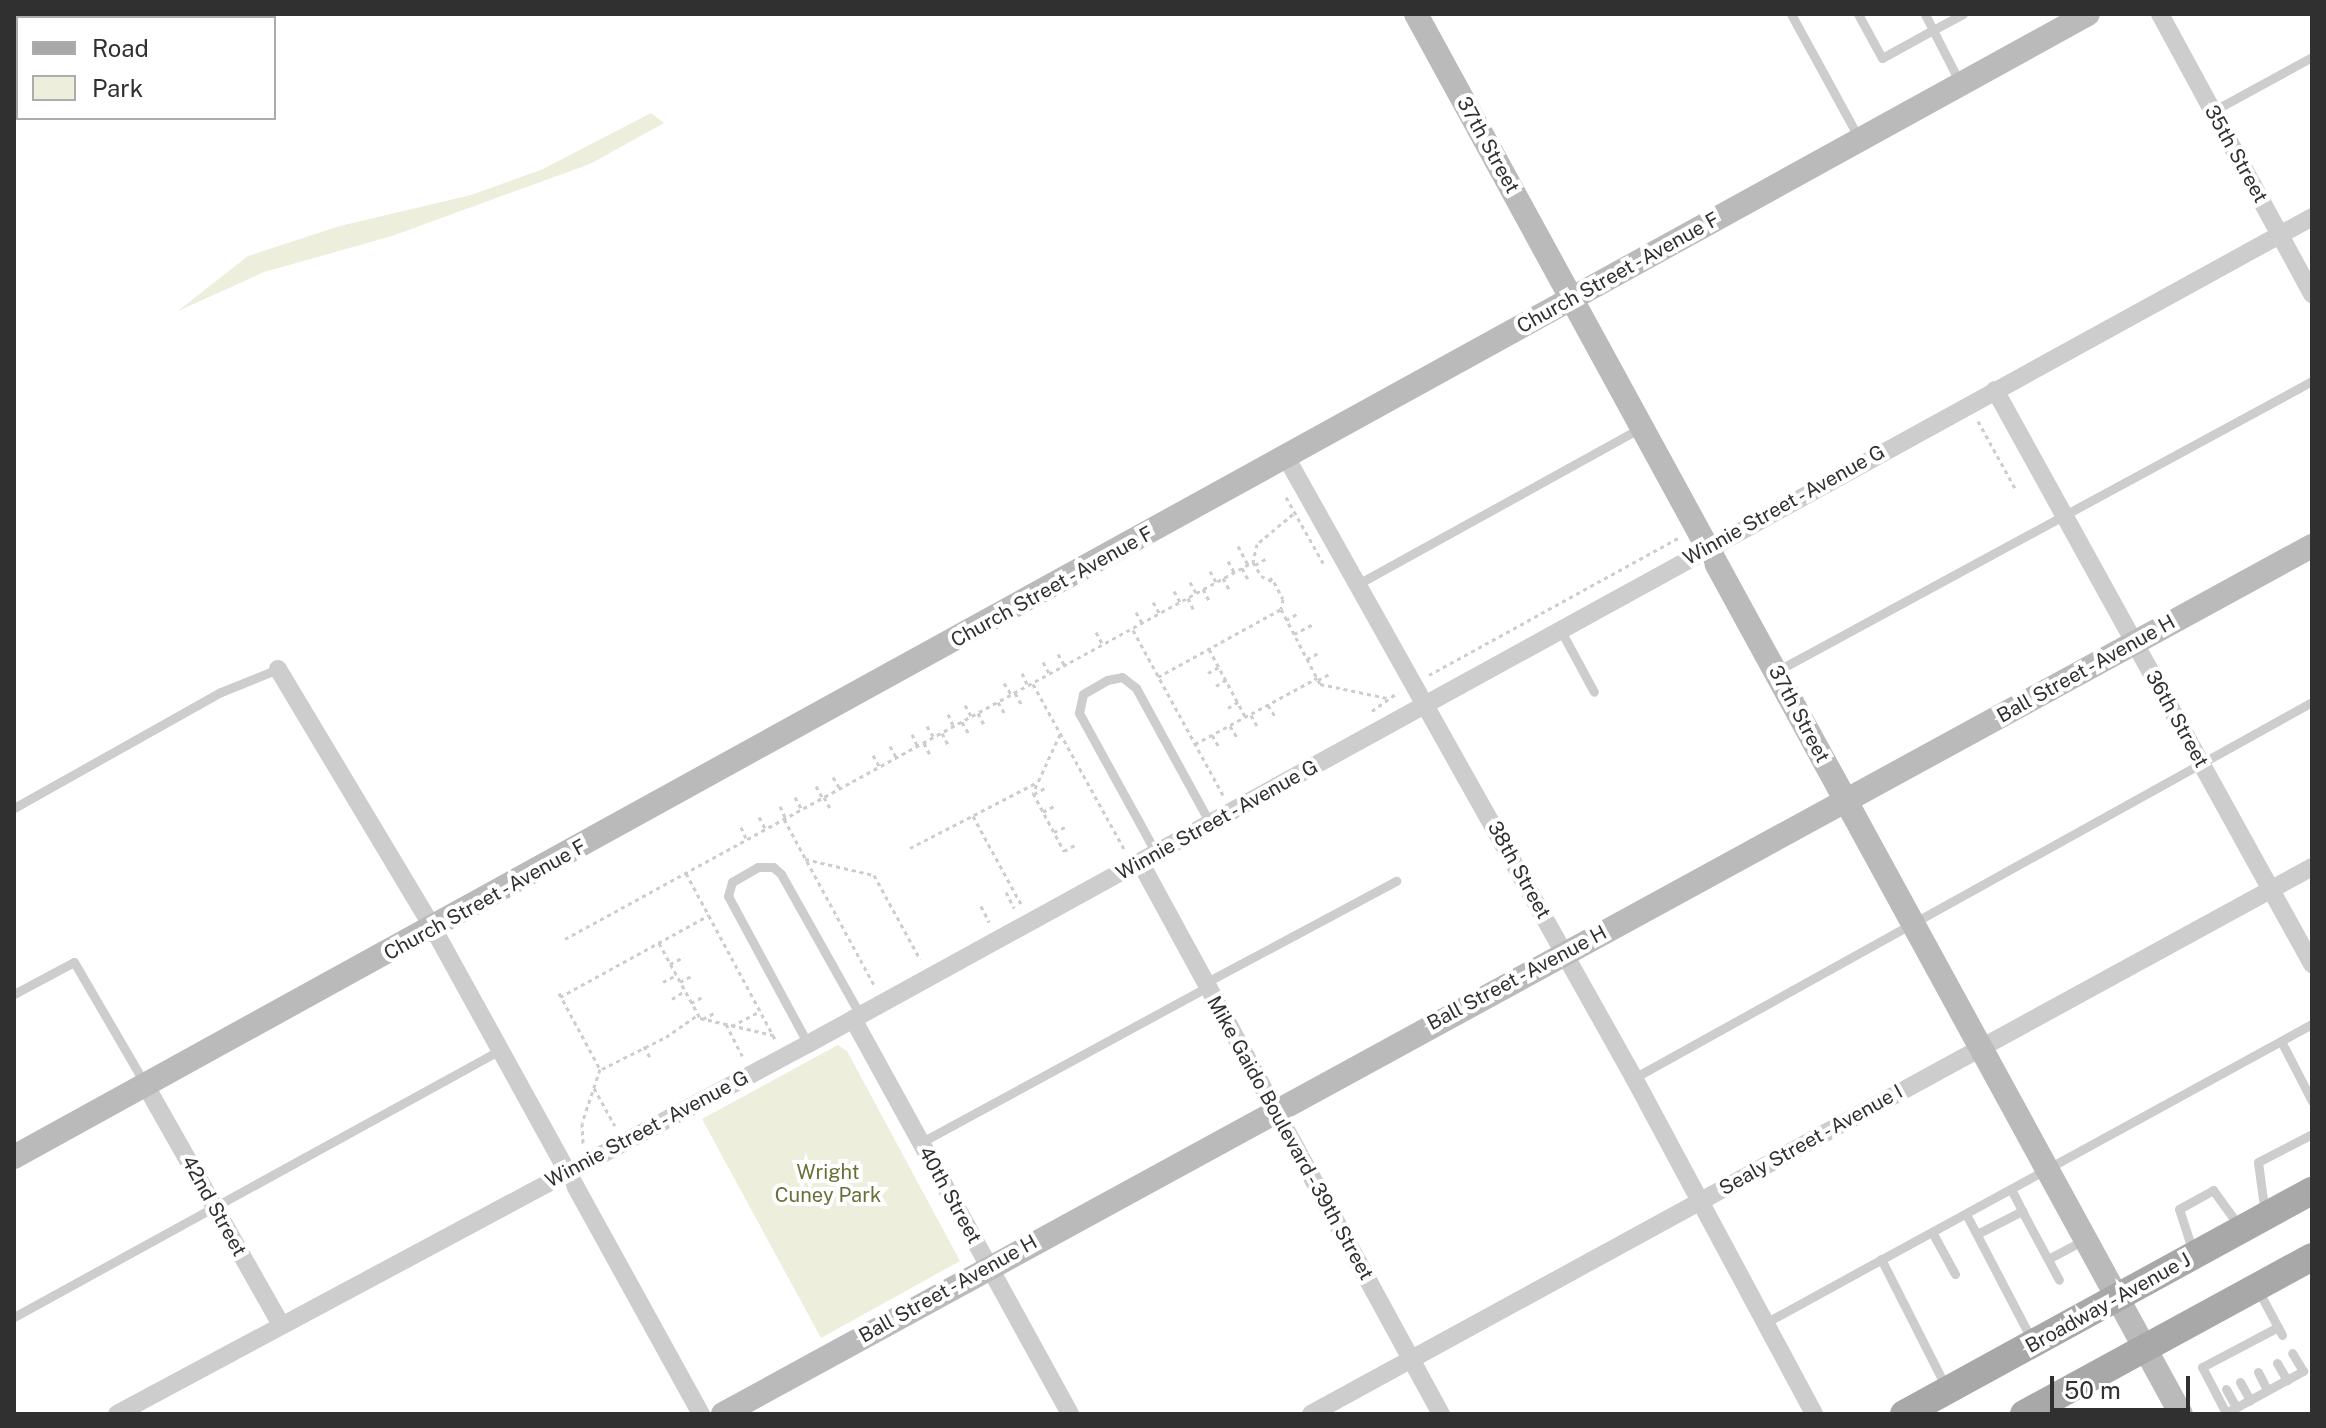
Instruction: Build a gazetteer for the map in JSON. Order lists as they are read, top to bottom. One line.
{"streets":{"main road":["Broadway - Avenue J"],"street":["37th Street","35th Street","Church Street - Avenue F","Winnie Street - Avenue G","Ball Street - Avenue H","36th Street","38th Street","Mike Gaido Boulevard - 39th Street","Sealy Street - Avenue I","40th Street","42nd Street"]},"crossings":[["37th Street","Church Street - Avenue F"],["37th Street","Winnie Street - Avenue G"],["37th Street","Ball Street - Avenue H"],["37th Street","Sealy Street - Avenue I"],["37th Street","Broadway - Avenue J"],["35th Street","Winnie Street - Avenue G"],["Church Street - Avenue F","38th Street"],["Church Street - Avenue F","42nd Street"],["Winnie Street - Avenue G","36th Street"],["Winnie Street - Avenue G","38th Street"],["Winnie Street - Avenue G","Mike Gaido Boulevard - 39th Street"],["Winnie Street - Avenue G","40th Street"],["Winnie Street - Avenue G","42nd Street"],["Ball Street - Avenue H","36th Street"],["Ball Street - Avenue H","38th Street"],["Ball Street - Avenue H","Mike Gaido Boulevard - 39th Street"],["Ball Street - Avenue H","40th Street"],["36th Street","Sealy Street - Avenue I"],["38th Street","Sealy Street - Avenue I"],["Mike Gaido Boulevard - 39th Street","Sealy Street - Avenue I"]],"parks":["Wright Cuney Park"],"legend":["Road","Park"],"scale_bar":"50 m"}
